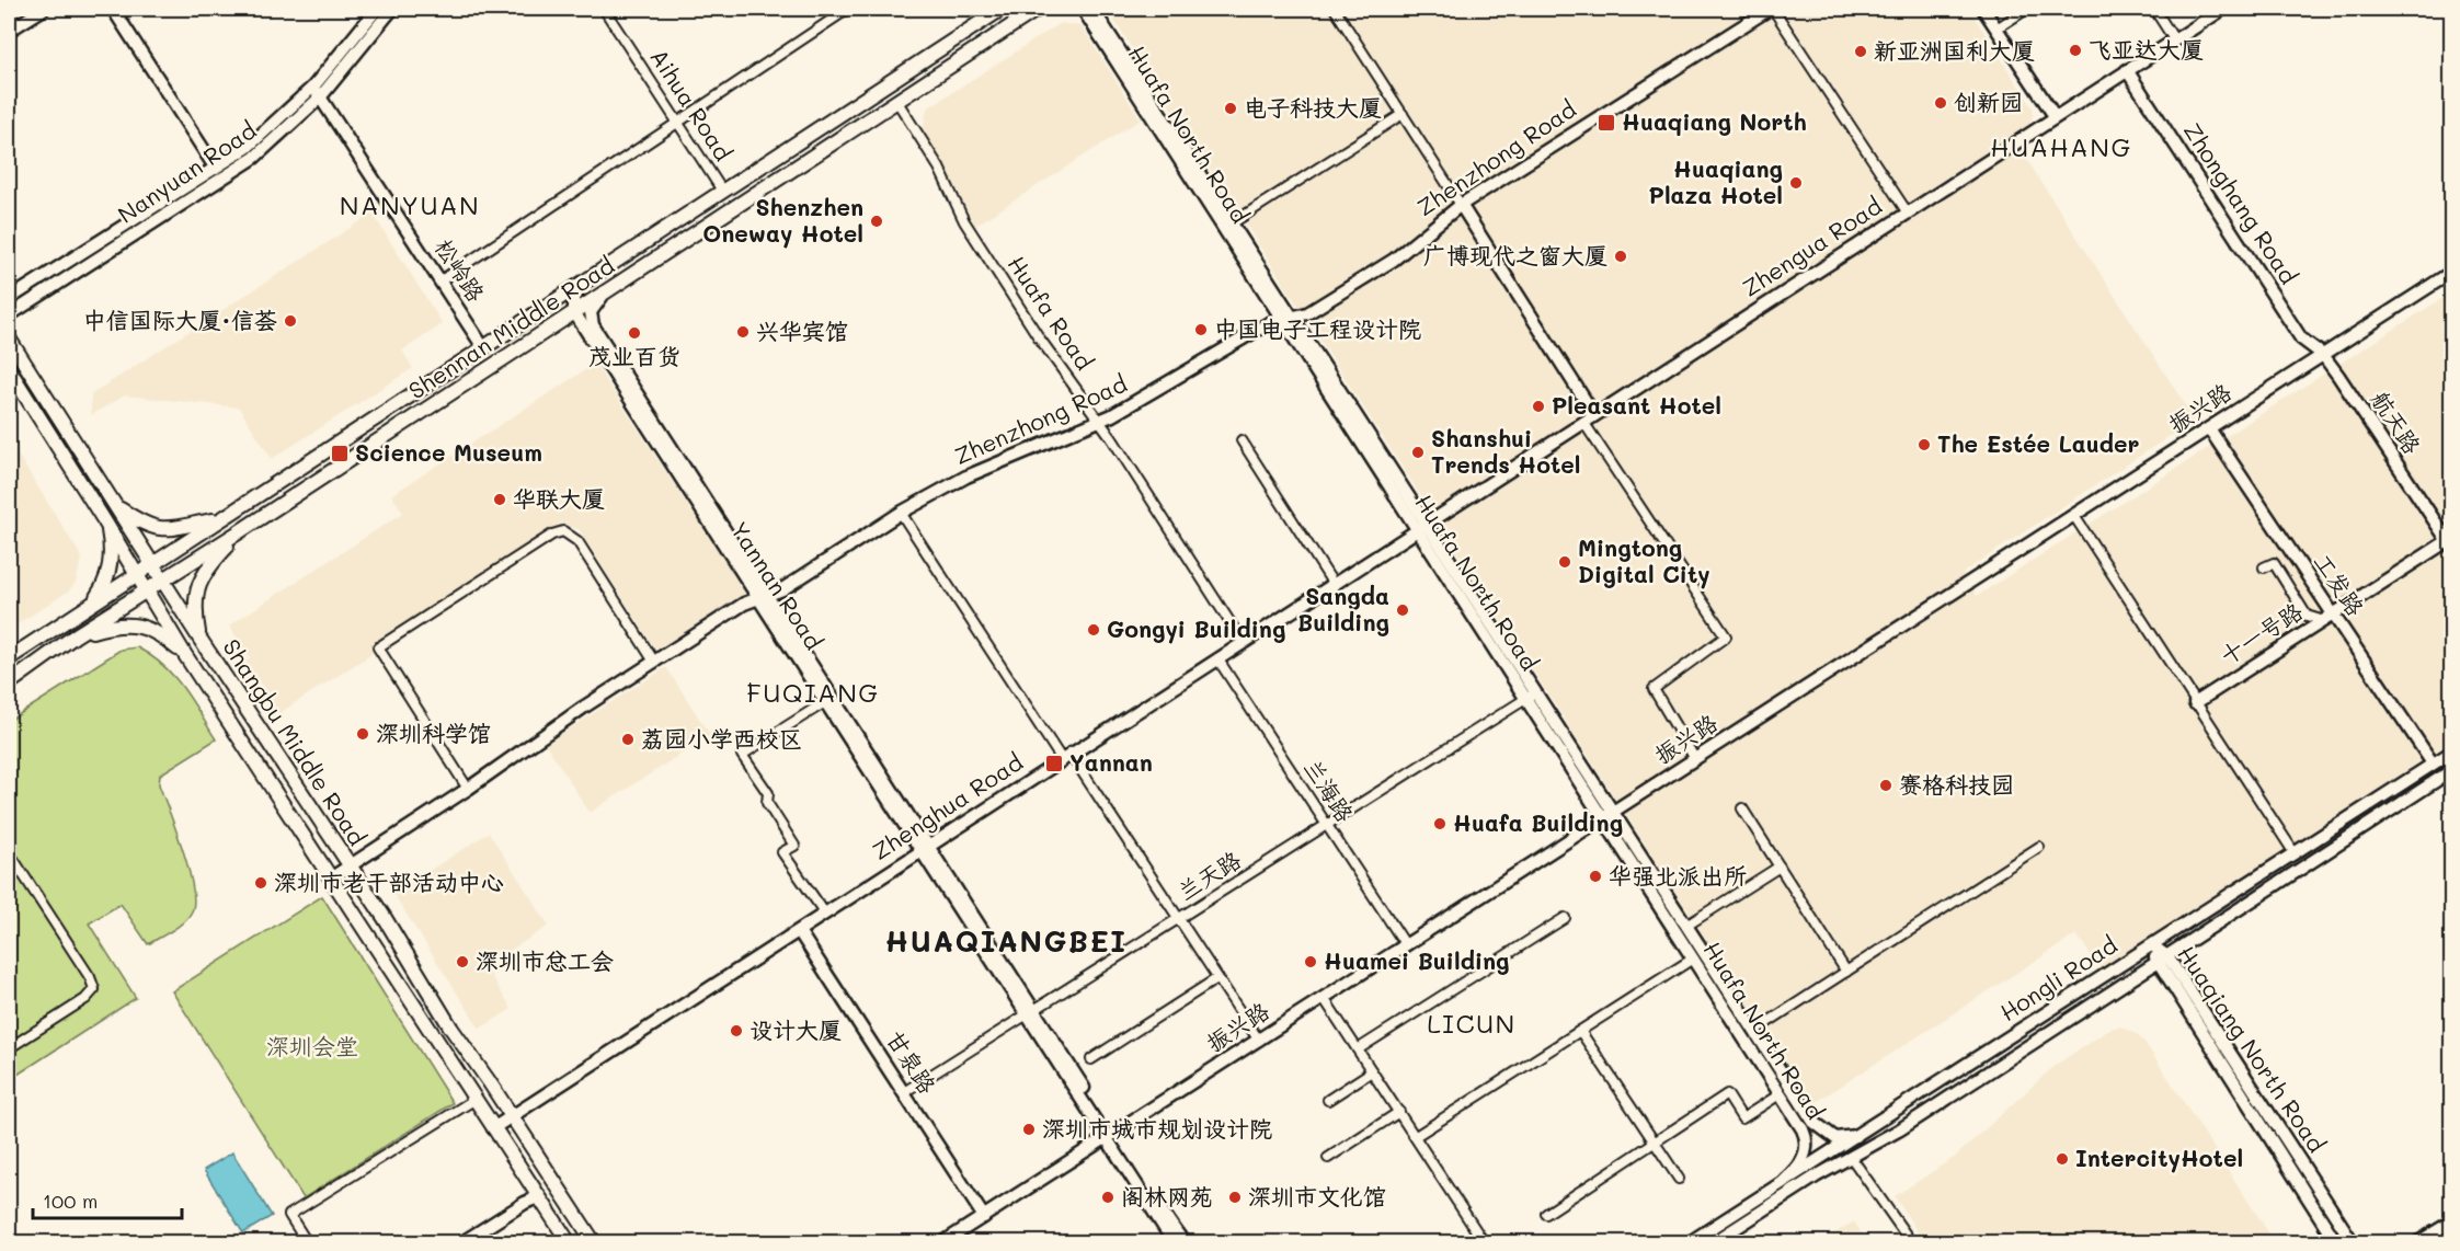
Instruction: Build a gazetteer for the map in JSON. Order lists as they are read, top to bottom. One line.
{"streets":{"main road":["Huafa North Road","Zhenzhong Road","Nanyuan Road","Zhonghang Road","Zhengua Road","松岭路","Shennan Middle Road","振兴路","航天路","工发路","Yannan Road","十一号路","Shangbu Middle Road","Zhenghua Road","Hongli Road","Huaqiang North Road","甘泉路"],"street":["Aihua Road","Huafa Road","兰海路","兰天路"]},"crossings":[["Aihua Road","Shennan Middle Road"],["Huafa North Road","Zhenzhong Road"],["Huafa North Road","Zhengua Road"],["Huafa North Road","振兴路"],["Huafa North Road","Zhenghua Road"],["Huafa North Road","兰天路"],["Huafa North Road","Hongli Road"],["Zhenzhong Road","Huafa Road"],["Zhenzhong Road","Yannan Road"],["Zhenzhong Road","Shangbu Middle Road"],["Nanyuan Road","松岭路"],["Zhonghang Road","Zhengua Road"],["Zhonghang Road","振兴路"],["Zhonghang Road","航天路"],["Zhengua Road","Zhenghua Road"],["松岭路","Shennan Middle Road"],["Huafa Road","Shennan Middle Road"],["Huafa Road","Zhenghua Road"],["Shennan Middle Road","Yannan Road"],["Shennan Middle Road","Shangbu Middle Road"],["振兴路","航天路"],["振兴路","工发路"],["振兴路","Yannan Road"],["振兴路","兰海路"],["振兴路","甘泉路"],["航天路","十一号路"],["工发路","十一号路"],["工发路","Hongli Road"],["Yannan Road","Zhenghua Road"],["Yannan Road","兰天路"],["Shangbu Middle Road","Zhenghua Road"],["兰海路","Zhenghua Road"],["兰海路","兰天路"],["Zhenghua Road","甘泉路"],["兰天路","甘泉路"],["Hongli Road","Huaqiang North Road"]],"districts":["HUAHANG","NANYUAN","FUQIANG","HUAQIANGBEI","LICUN"],"parks":["深圳会堂"],"places":{"other":["飞亚达大厦","新亚洲国利大厦","创新园","电子科技大厦","Huaqiang Plaza Hotel","Shenzhen Oneway Hotel","广博现代之窗大厦","中信国际大厦·信荟","中国电子工程设计院","兴华宾馆","茂业百货","Pleasant Hotel","The Estée Lauder","Shanshui Trends Hotel","华联大厦","Mingtong Digital City","Sangda Building","Gongyi Building","深圳科学馆","荔园小学西校区","赛格科技园","Huafa Building","华强北派出所","深圳市老干部活动中心","深圳市总工会","Huamei Building","设计大厦","深圳市城市规划设计院","IntercityHotel","阁林网苑","深圳市文化馆"],"transit":["Huaqiang North","Science Museum","Yannan"]},"scale_bar":"100 m"}
